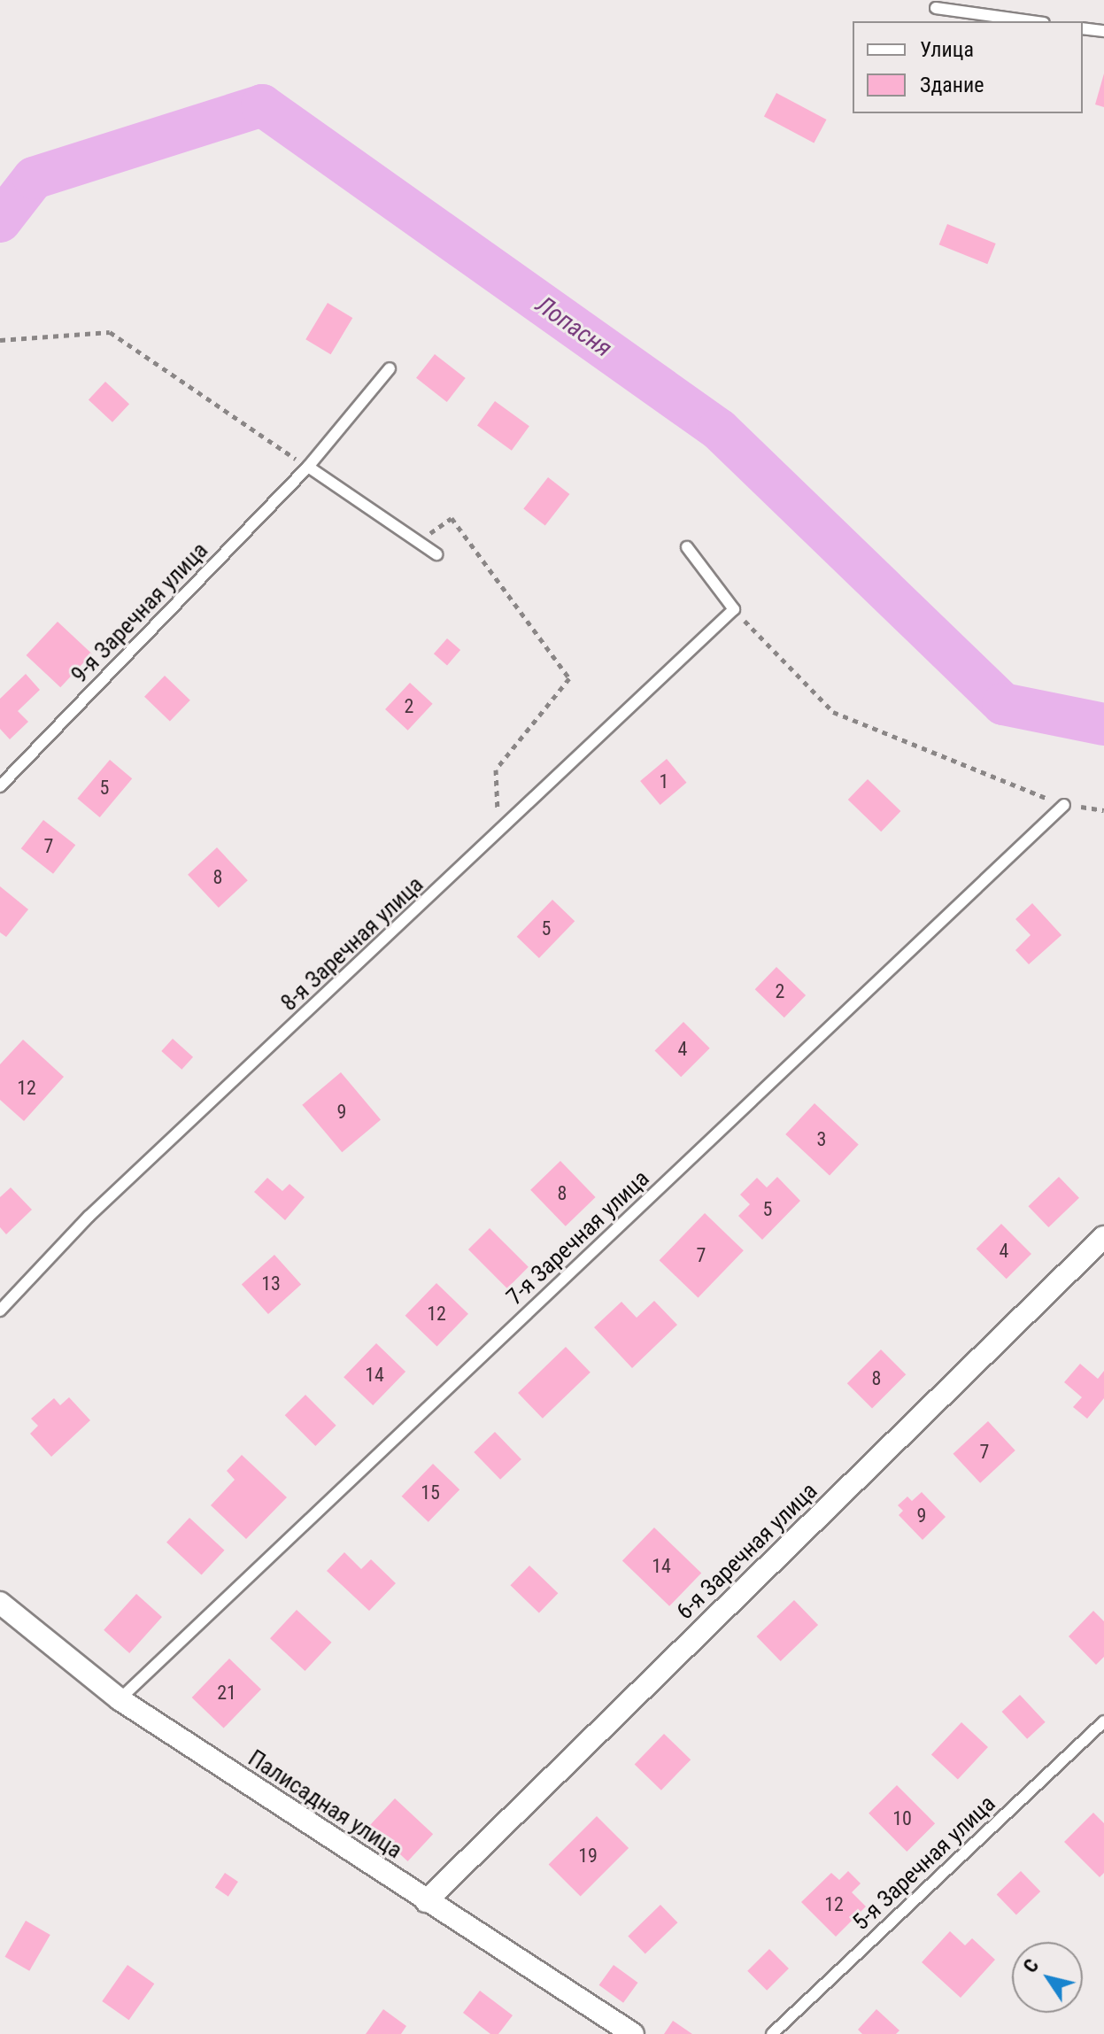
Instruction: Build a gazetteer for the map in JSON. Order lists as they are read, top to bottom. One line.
{"streets":{"street":["6-я Заречная улица","Палисадная улица"],"lane":["9-я Заречная улица","8-я Заречная улица","7-я Заречная улица","5-я Заречная улица"]},"crossings":[["7-я Заречная улица","Палисадная улица"],["6-я Заречная улица","Палисадная улица"]],"water":["Лопасня"],"house_numbers":["2","1","5","7","8","5","2","4","12","9","3","8","5","4","7","13","12","14","8","7","15","9","14","21","10","19","12"],"legend":["Улица","Здание"],"north":"top left"}
